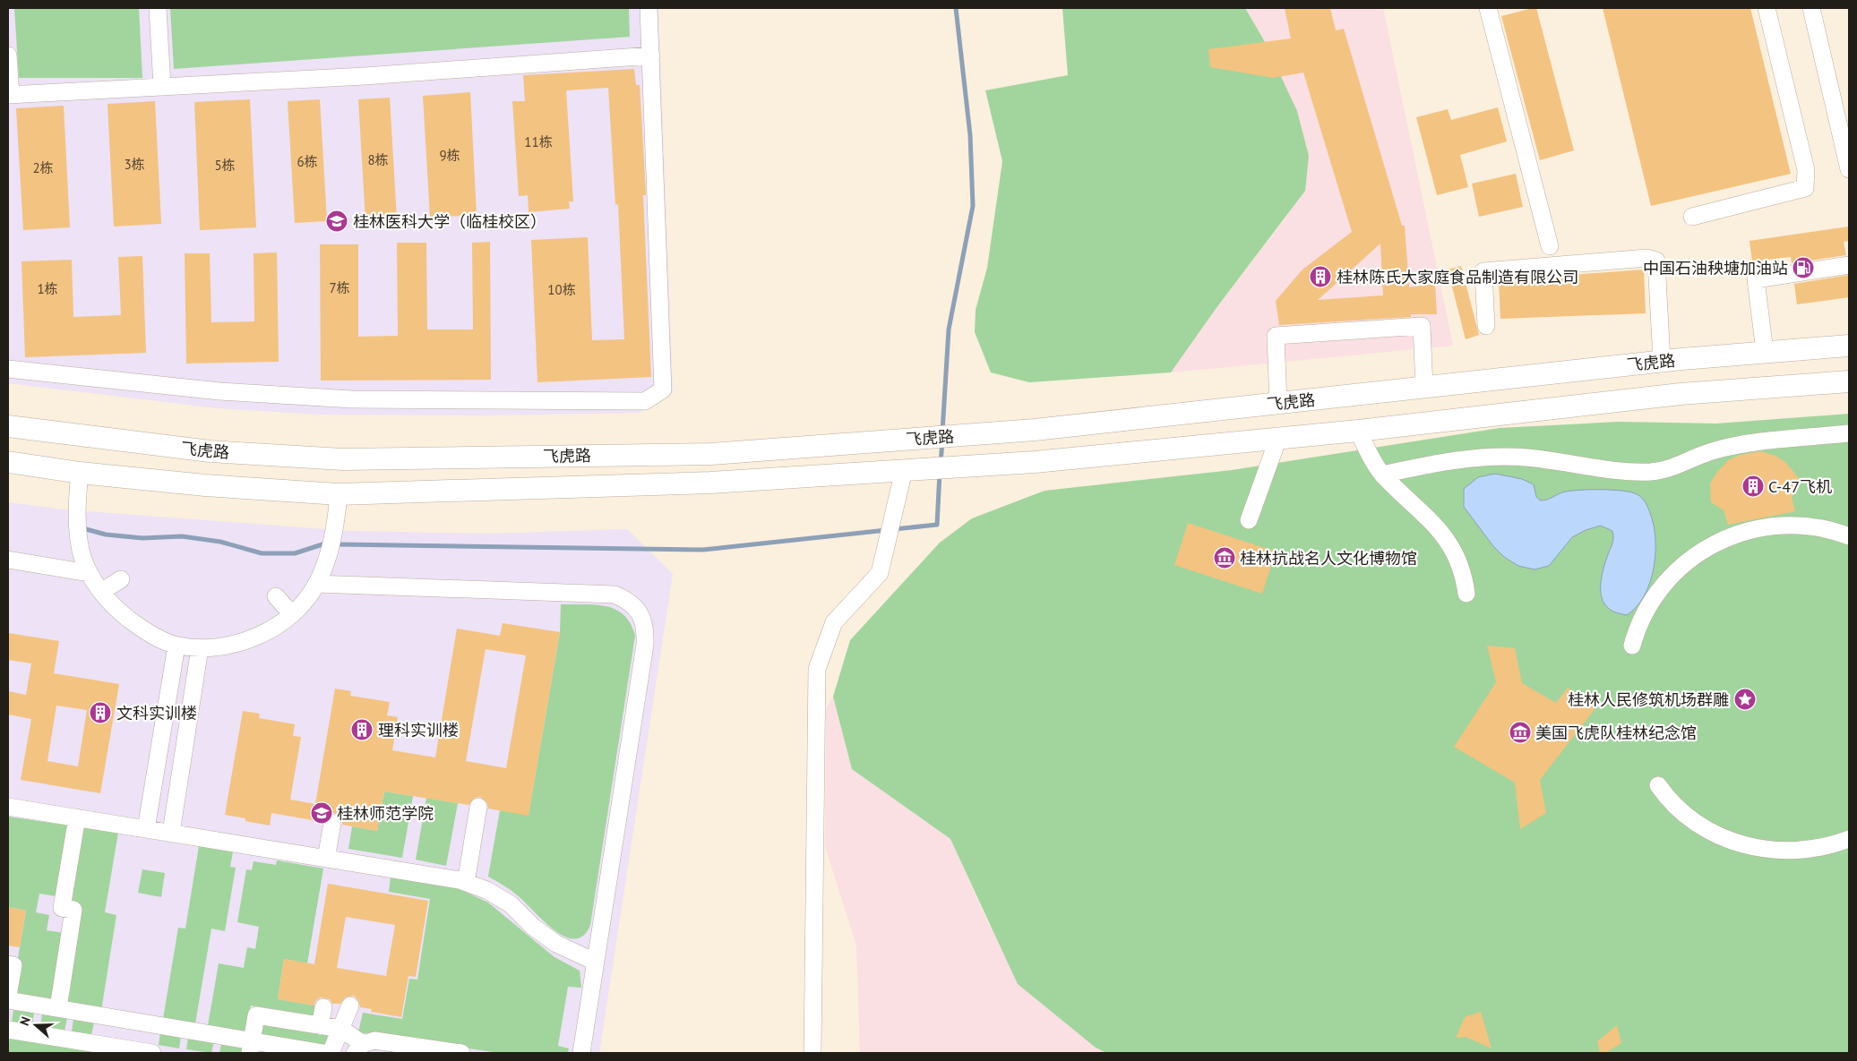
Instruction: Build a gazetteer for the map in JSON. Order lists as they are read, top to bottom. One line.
{"streets":{"main road":["飞虎路"]},"places":{"school or university":["桂林医科大学（临桂校区）","桂林师范学院"],"fuel station":["中国石油秧塘加油站"],"building":["桂林陈氏大家庭食品制造有限公司","C-47飞机","文科实训楼","理科实训楼"],"museum":["桂林抗战名人文化博物馆","美国飞虎队桂林纪念馆"],"place":["桂林人民修筑机场群雕"]},"house_numbers":["11栋","9栋","8栋","6栋","3栋","5栋","2栋","7栋","1栋","10栋"],"north":"left"}
